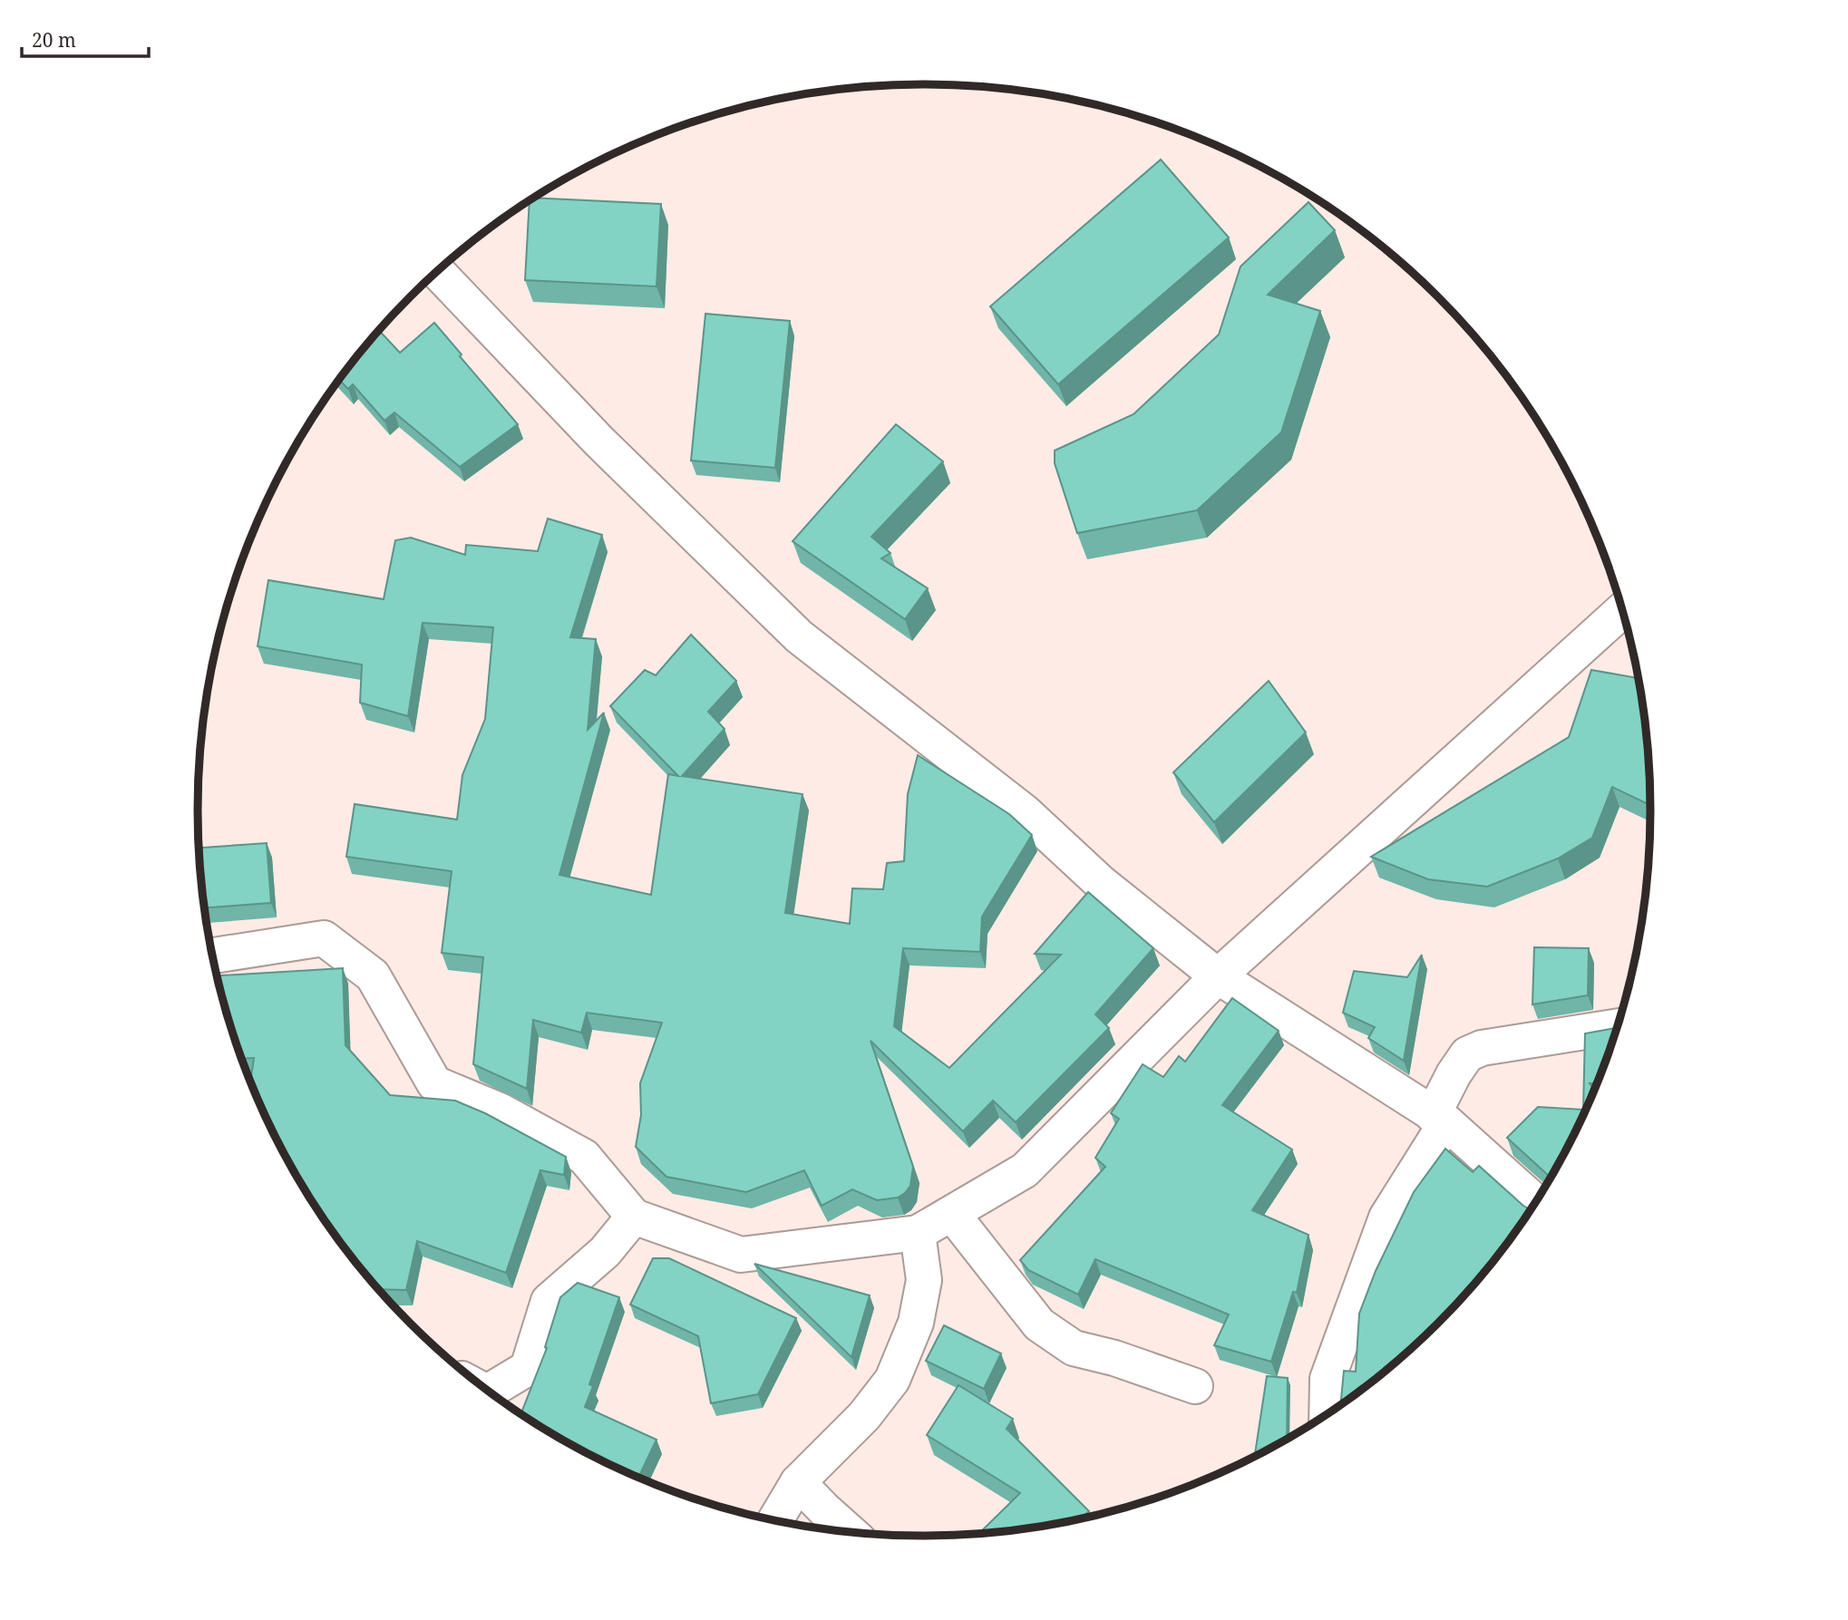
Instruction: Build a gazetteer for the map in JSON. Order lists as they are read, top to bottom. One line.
{"scale_bar":"20 m"}
